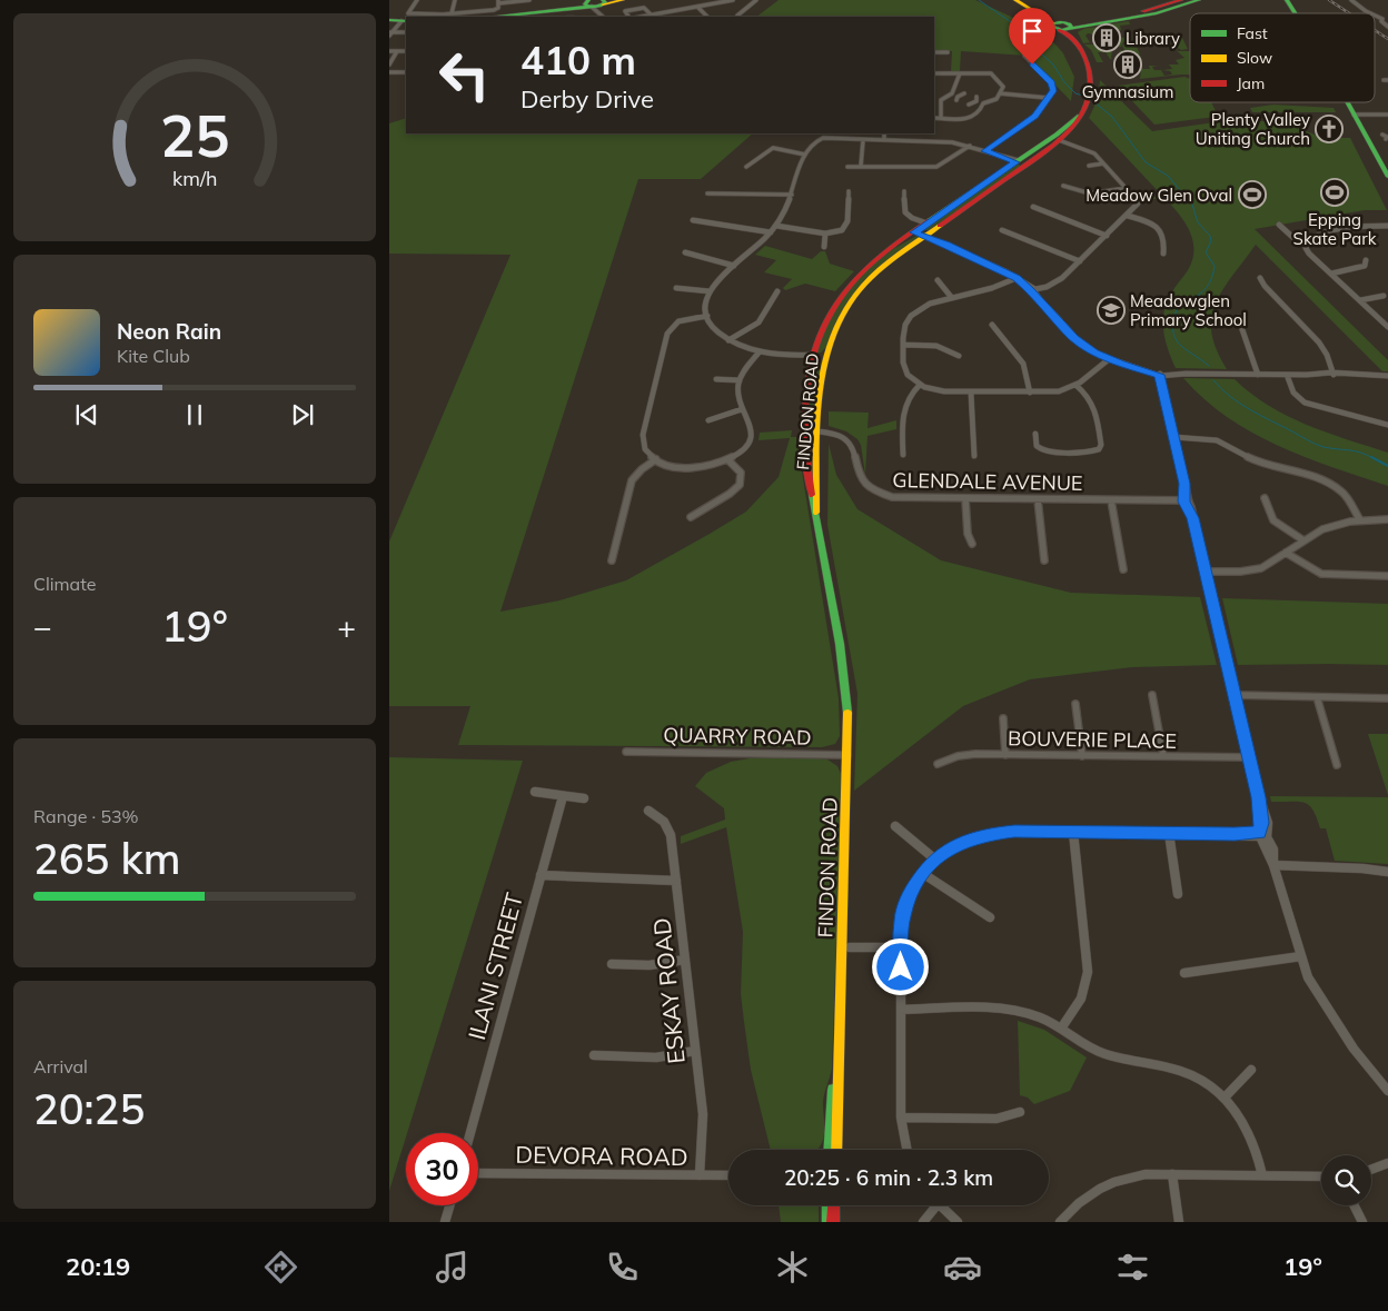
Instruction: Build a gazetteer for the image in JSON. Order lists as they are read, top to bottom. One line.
{"streets":{"main road":["FINDON ROAD"],"street":["GLENDALE AVENUE","QUARRY ROAD","BOUVERIE PLACE","ILANI STREET","ESKAY ROAD","DEVORA ROAD"]},"crossings":[["FINDON ROAD","GLENDALE AVENUE"],["FINDON ROAD","QUARRY ROAD"],["ESKAY ROAD","DEVORA ROAD"]],"places":{"building":["Library","Gymnasium"],"church":["Plenty Valley Uniting Church"],"sports":["Epping Skate Park","Meadow Glen Oval"],"school or university":["Meadowglen Primary School"]},"legend":["Fast","Slow","Jam"],"page":{"turn":["410 m","Derby Drive"],"song":["Neon Rain","Kite Club"],"tile":["Climate",["Range · 53%","265 km"],["Arrival","20:25"]],"heat":["−","19°","+"],"limit":"30","trip":"20:25 · 6 min · 2.3 km","tabs":["20:19","19°"],"gauge":["25","km/h"]}}
